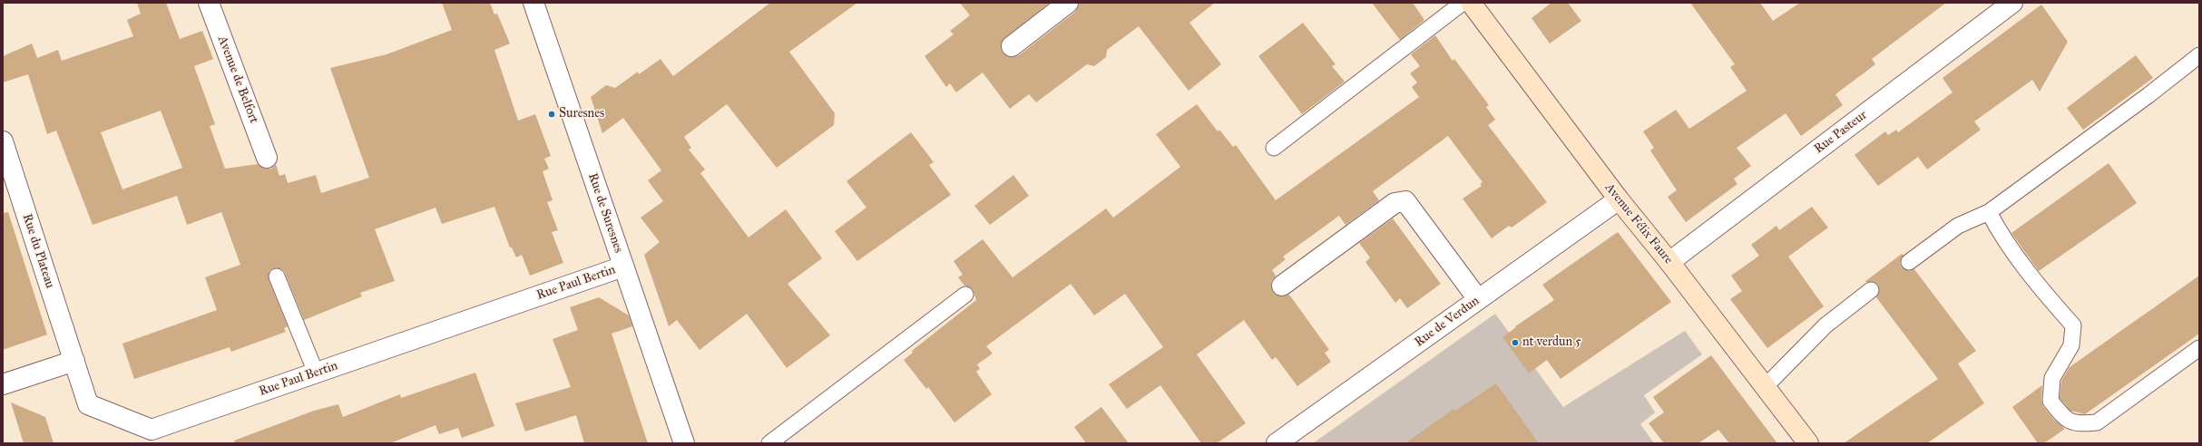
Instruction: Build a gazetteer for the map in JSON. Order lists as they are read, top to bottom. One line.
{"streets":{"street":["Avenue de Belfort","Rue Pasteur","Rue de Suresnes","Avenue Félix Faure","Rue du Plateau","Rue Paul Bertin","Rue de Verdun"]},"crossings":[["Rue Pasteur","Avenue Félix Faure"],["Rue de Suresnes","Rue Paul Bertin"],["Avenue Félix Faure","Rue de Verdun"],["Rue du Plateau","Rue Paul Bertin"]],"places":["Suresnes","nt verdun 5"]}
